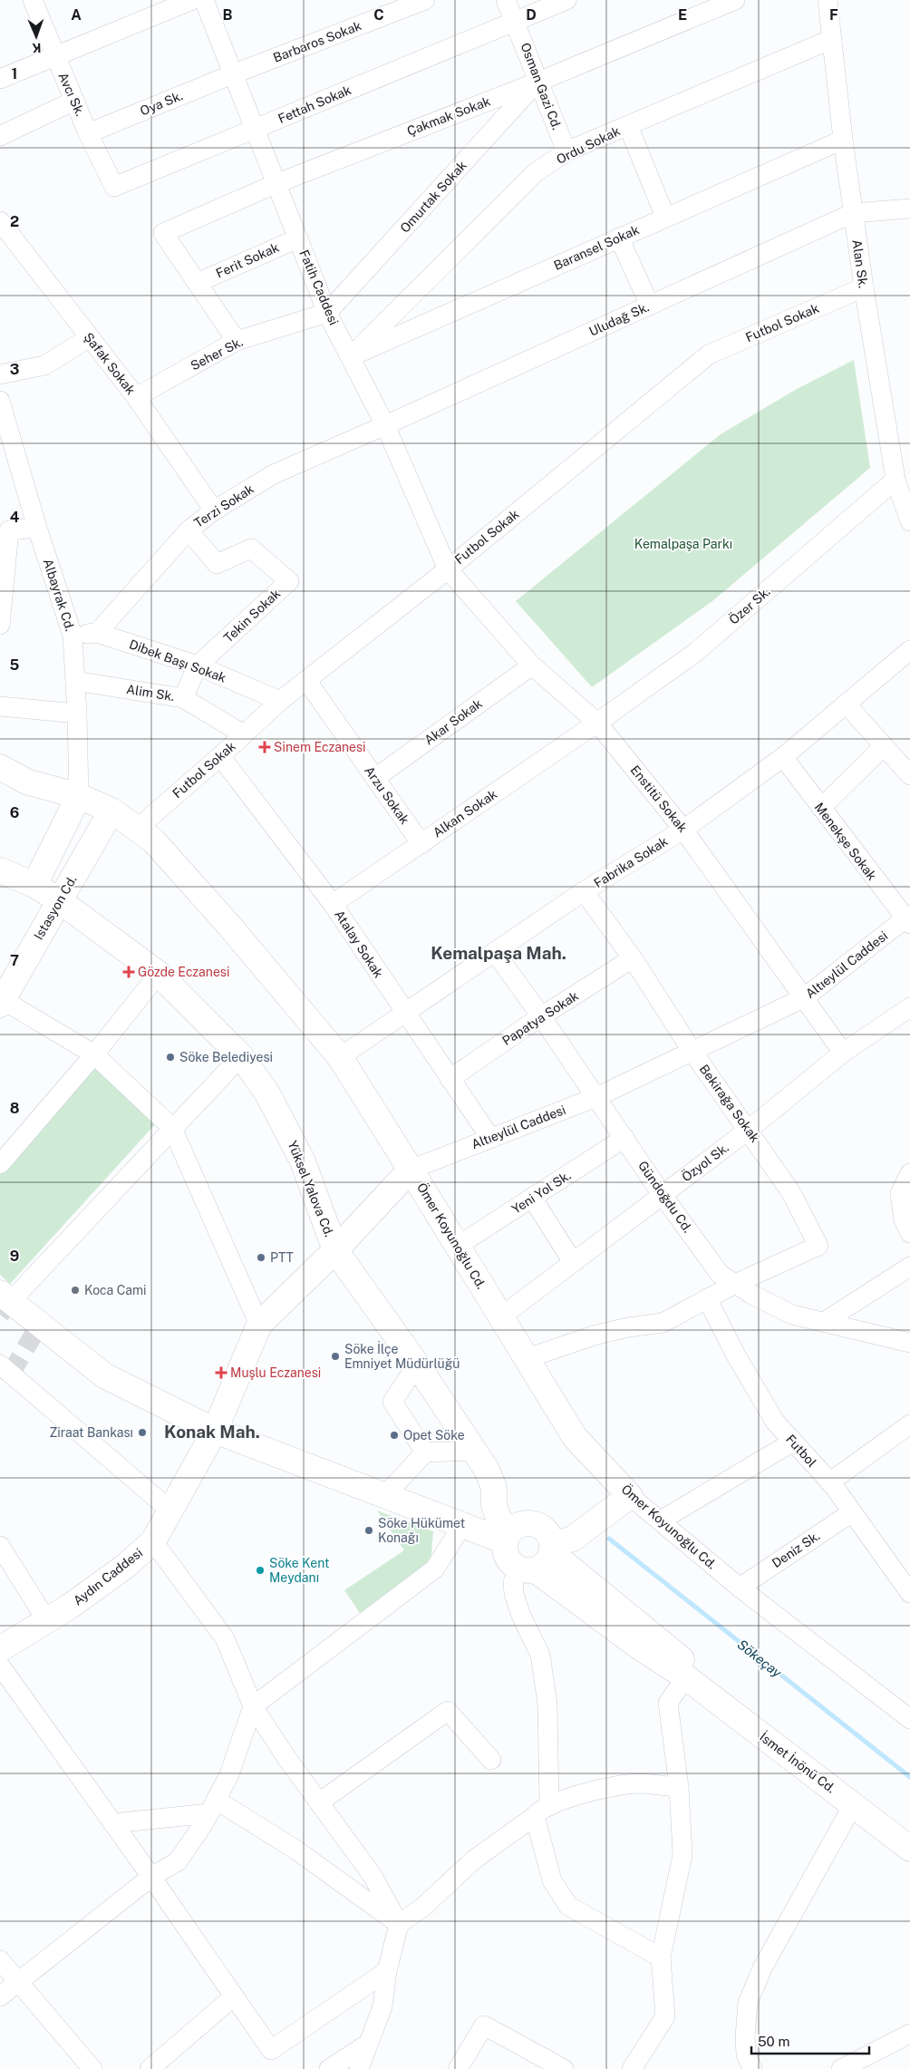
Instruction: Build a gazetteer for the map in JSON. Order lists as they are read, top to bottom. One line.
{"streets":{"main road":["Istasyon Cd.","Altıeylül Caddesi","Yüksel Yalova Cd.","Ömer Koyunoğlu Cd.","Aydın Caddesi","İsmet İnönü Cd."],"street":["Barbaros Sokak","Osman Gazi Cd.","Avcı Sk.","Oya Sk.","Fettah Sokak","Çakmak Sokak","Ordu Sokak","Omurtak Sokak","Baransel Sokak","Ferit Sokak","Alan Sk.","Fatih Caddesi","Uludağ Sk.","Futbol Sokak","Seher Sk.","Şafak Sokak","Terzi Sokak","Albayrak Cd.","Özer Sk.","Tekin Sokak","Dibek Başı Sokak","Alim Sk.","Akar Sokak","Arzu Sokak","Enstitü Sokak","Alkan Sokak","Menekşe Sokak","Fabrika Sokak","Atalay Sokak","Papatya Sokak","Bekirağa Sokak","Özyol Sk.","Yeni Yol Sk.","Gündoğdu Cd.","Futbol","Deniz Sk."]},"crossings":[["Barbaros Sokak","Oya Sk."],["Barbaros Sokak","Fatih Caddesi"],["Osman Gazi Cd.","Fettah Sokak"],["Osman Gazi Cd.","Çakmak Sokak"],["Osman Gazi Cd.","Ordu Sokak"],["Osman Gazi Cd.","Omurtak Sokak"],["Avcı Sk.","Oya Sk."],["Avcı Sk.","Fettah Sokak"],["Oya Sk.","Fatih Caddesi"],["Fettah Sokak","Fatih Caddesi"],["Çakmak Sokak","Omurtak Sokak"],["Çakmak Sokak","Ferit Sokak"],["Çakmak Sokak","Fatih Caddesi"],["Ordu Sokak","Baransel Sokak"],["Ordu Sokak","Alan Sk."],["Ordu Sokak","Fatih Caddesi"],["Omurtak Sokak","Fatih Caddesi"],["Omurtak Sokak","Seher Sk."],["Baransel Sokak","Alan Sk."],["Baransel Sokak","Fatih Caddesi"],["Ferit Sokak","Fatih Caddesi"],["Alan Sk.","Uludağ Sk."],["Alan Sk.","Futbol Sokak"],["Alan Sk.","Özer Sk."],["Fatih Caddesi","Uludağ Sk."],["Fatih Caddesi","Futbol Sokak"],["Fatih Caddesi","Seher Sk."],["Fatih Caddesi","Terzi Sokak"],["Fatih Caddesi","Enstitü Sokak"],["Uludağ Sk.","Terzi Sokak"],["Futbol Sokak","Dibek Başı Sokak"],["Futbol Sokak","Alim Sk."],["Futbol Sokak","Arzu Sokak"],["Futbol Sokak","Enstitü Sokak"],["Futbol Sokak","Atalay Sokak"],["Futbol Sokak","Ömer Koyunoğlu Cd."],["Seher Sk.","Şafak Sokak"],["Şafak Sokak","Terzi Sokak"],["Terzi Sokak","Tekin Sokak"],["Terzi Sokak","Dibek Başı Sokak"],["Albayrak Cd.","Dibek Başı Sokak"],["Albayrak Cd.","Alim Sk."],["Albayrak Cd.","Ömer Koyunoğlu Cd."],["Özer Sk.","Enstitü Sokak"],["Özer Sk.","Alkan Sokak"],["Tekin Sokak","Dibek Başı Sokak"],["Akar Sokak","Arzu Sokak"],["Akar Sokak","Enstitü Sokak"],["Arzu Sokak","Alkan Sokak"],["Enstitü Sokak","Alkan Sokak"],["Enstitü Sokak","Fabrika Sokak"],["Enstitü Sokak","Altıeylül Caddesi"],["Enstitü Sokak","Özyol Sk."],["Alkan Sokak","Atalay Sokak"],["Menekşe Sokak","Fabrika Sokak"],["Menekşe Sokak","Altıeylül Caddesi"],["Fabrika Sokak","Atalay Sokak"],["Fabrika Sokak","Bekirağa Sokak"],["Fabrika Sokak","Gündoğdu Cd."],["Fabrika Sokak","Ömer Koyunoğlu Cd."],["Istasyon Cd.","Yüksel Yalova Cd."],["Istasyon Cd.","Ömer Koyunoğlu Cd."],["Atalay Sokak","Altıeylül Caddesi"],["Atalay Sokak","Papatya Sokak"],["Altıeylül Caddesi","Bekirağa Sokak"],["Altıeylül Caddesi","Yüksel Yalova Cd."],["Altıeylül Caddesi","Gündoğdu Cd."],["Altıeylül Caddesi","Ömer Koyunoğlu Cd."],["Altıeylül Caddesi","Aydın Caddesi"],["Papatya Sokak","Bekirağa Sokak"],["Papatya Sokak","Gündoğdu Cd."],["Bekirağa Sokak","Özyol Sk."],["Bekirağa Sokak","Gündoğdu Cd."],["Özyol Sk.","Gündoğdu Cd."],["Özyol Sk.","Ömer Koyunoğlu Cd."],["Yeni Yol Sk.","Gündoğdu Cd."],["Yeni Yol Sk.","Ömer Koyunoğlu Cd."],["Ömer Koyunoğlu Cd.","Deniz Sk."],["Futbol","Deniz Sk."]],"districts":["Kemalpaşa Mah.","Konak Mah."],"water":["Sökeçay"],"parks":["Kemalpaşa Parkı"],"places":{"health":["Sinem Eczanesi","Gözde Eczanesi","Muşlu Eczanesi"],"other":["Söke Belediyesi","PTT","Koca Cami","Söke İlçe Emniyet Müdürlüğü","Ziraat Bankası","Opet Söke","Söke Hükümet Konağı","Söke Kent Meydanı"]},"scale_bar":"50 m","north":"bottom","grid":{"columns":["A","B","C","D","E","F"],"rows":["1","2","3","4","5","6","7","8","9"]}}
